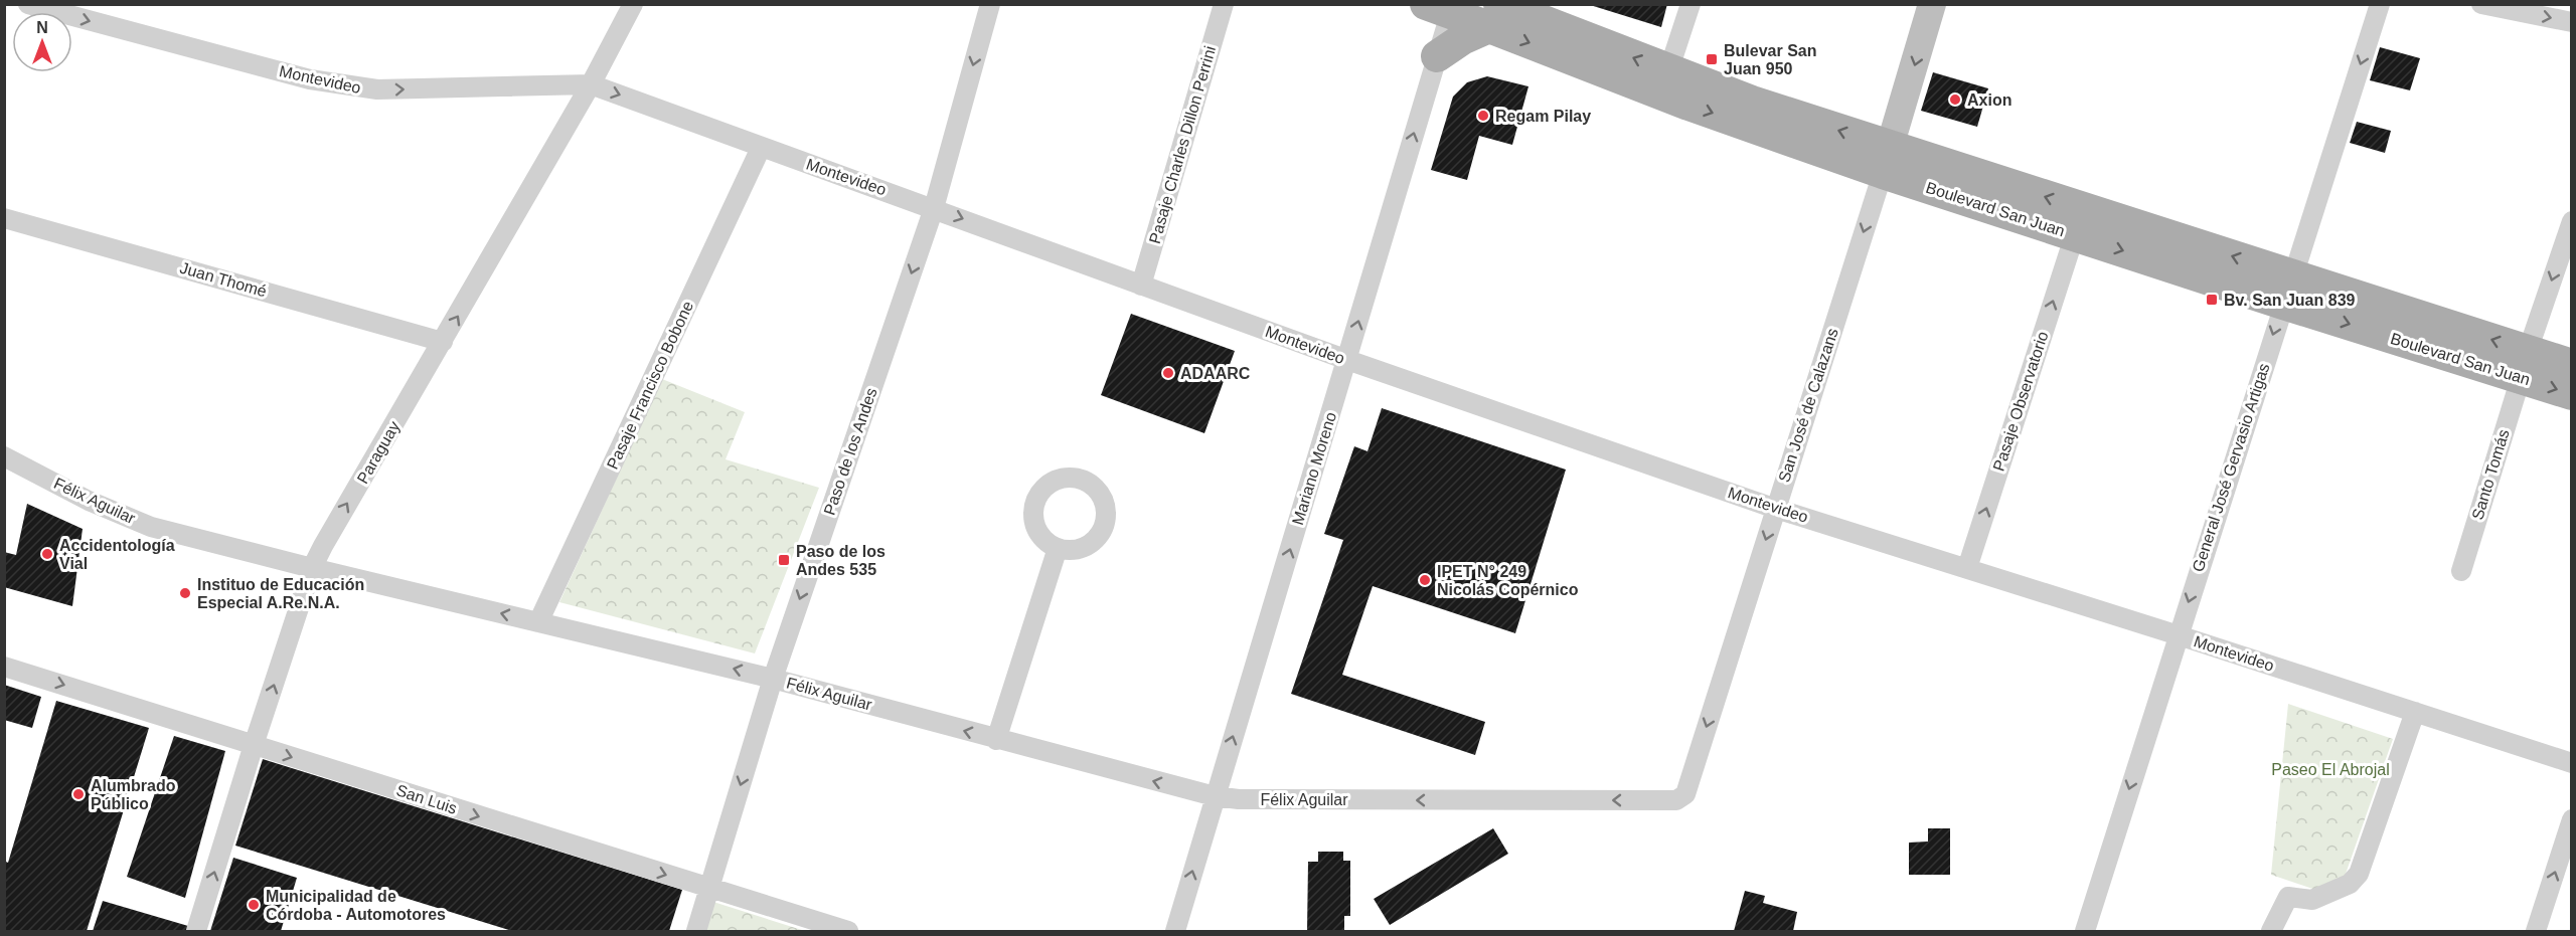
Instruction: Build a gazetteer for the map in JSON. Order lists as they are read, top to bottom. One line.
{"streets":{"main road":["Boulevard San Juan"],"street":["Montevideo","Pasaje Charles Dillon Perrini","Juan Thomé","Pasaje Francisco Bobone","Pasaje Observatorio","San José de Calazans","Paso de los Andes","Paraguay","General José Gervasio Artigas","Mariano Moreno","Santo Tomás","Félix Aguilar","San Luis"]},"crossings":[["Montevideo","Pasaje Charles Dillon Perrini"],["Montevideo","Pasaje Francisco Bobone"],["Montevideo","Pasaje Observatorio"],["Montevideo","San José de Calazans"],["Montevideo","Paso de los Andes"],["Montevideo","Paraguay"],["Montevideo","General José Gervasio Artigas"],["Montevideo","Mariano Moreno"],["Boulevard San Juan","Pasaje Observatorio"],["Boulevard San Juan","San José de Calazans"],["Boulevard San Juan","General José Gervasio Artigas"],["Boulevard San Juan","Mariano Moreno"],["Boulevard San Juan","Santo Tomás"],["Juan Thomé","Paraguay"],["Pasaje Francisco Bobone","Félix Aguilar"],["San José de Calazans","Félix Aguilar"],["Paso de los Andes","Félix Aguilar"],["Paso de los Andes","San Luis"],["Paraguay","Félix Aguilar"],["Paraguay","San Luis"],["Mariano Moreno","Félix Aguilar"]],"one_way":["Montevideo","Pasaje Observatorio","San José de Calazans","Paso de los Andes","Paraguay","General José Gervasio Artigas","Mariano Moreno","Santo Tomás","Félix Aguilar","San Luis"],"parks":["Paseo El Abrojal"],"places":{"transit":["Bulevar San Juan 950","Bv. San Juan 839","Paso de los Andes 535"],"other":["Axion","Regam Pilay","ADAARC","Accidentología Vial","IPET N° 249 Nicolás Copérnico","Instituo de Educación Especial A.Re.N.A.","Alumbrado Público","Municipalidad de Córdoba - Automotores"]},"north":"top"}
